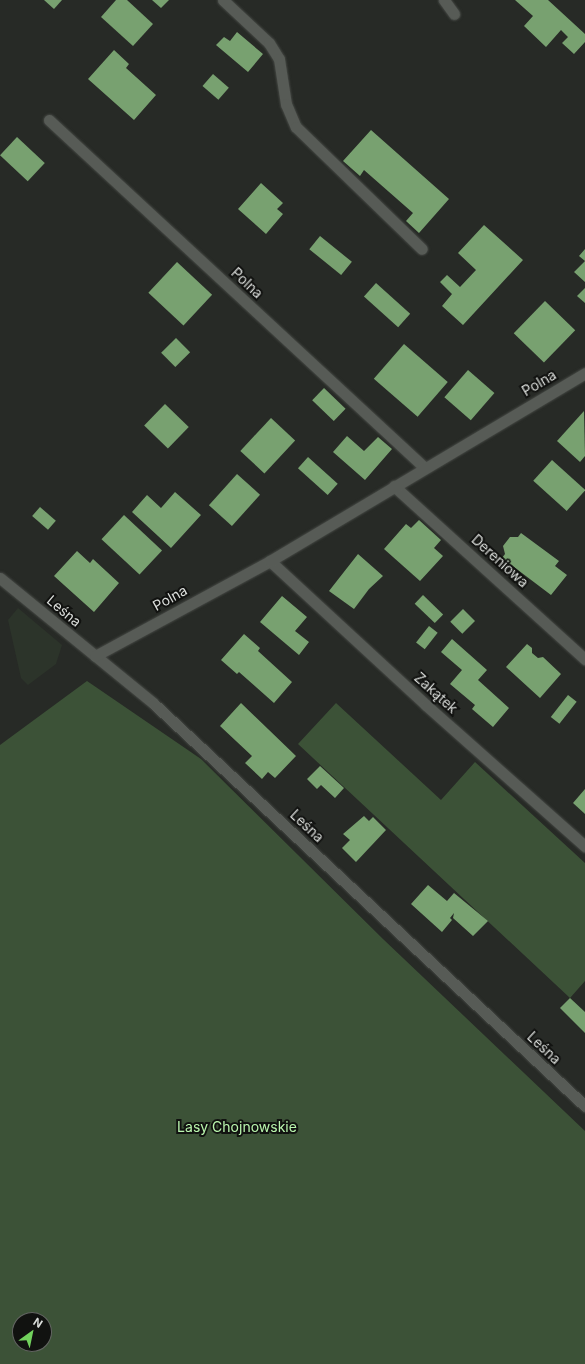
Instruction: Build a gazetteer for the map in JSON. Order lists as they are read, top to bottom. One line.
{"streets":{"street":["Polna","Dereniowa","Leśna","Zakątek"]},"crossings":[["Polna","Dereniowa"],["Polna","Leśna"],["Polna","Zakątek"]],"parks":["Lasy Chojnowskie"],"north":"top right"}
